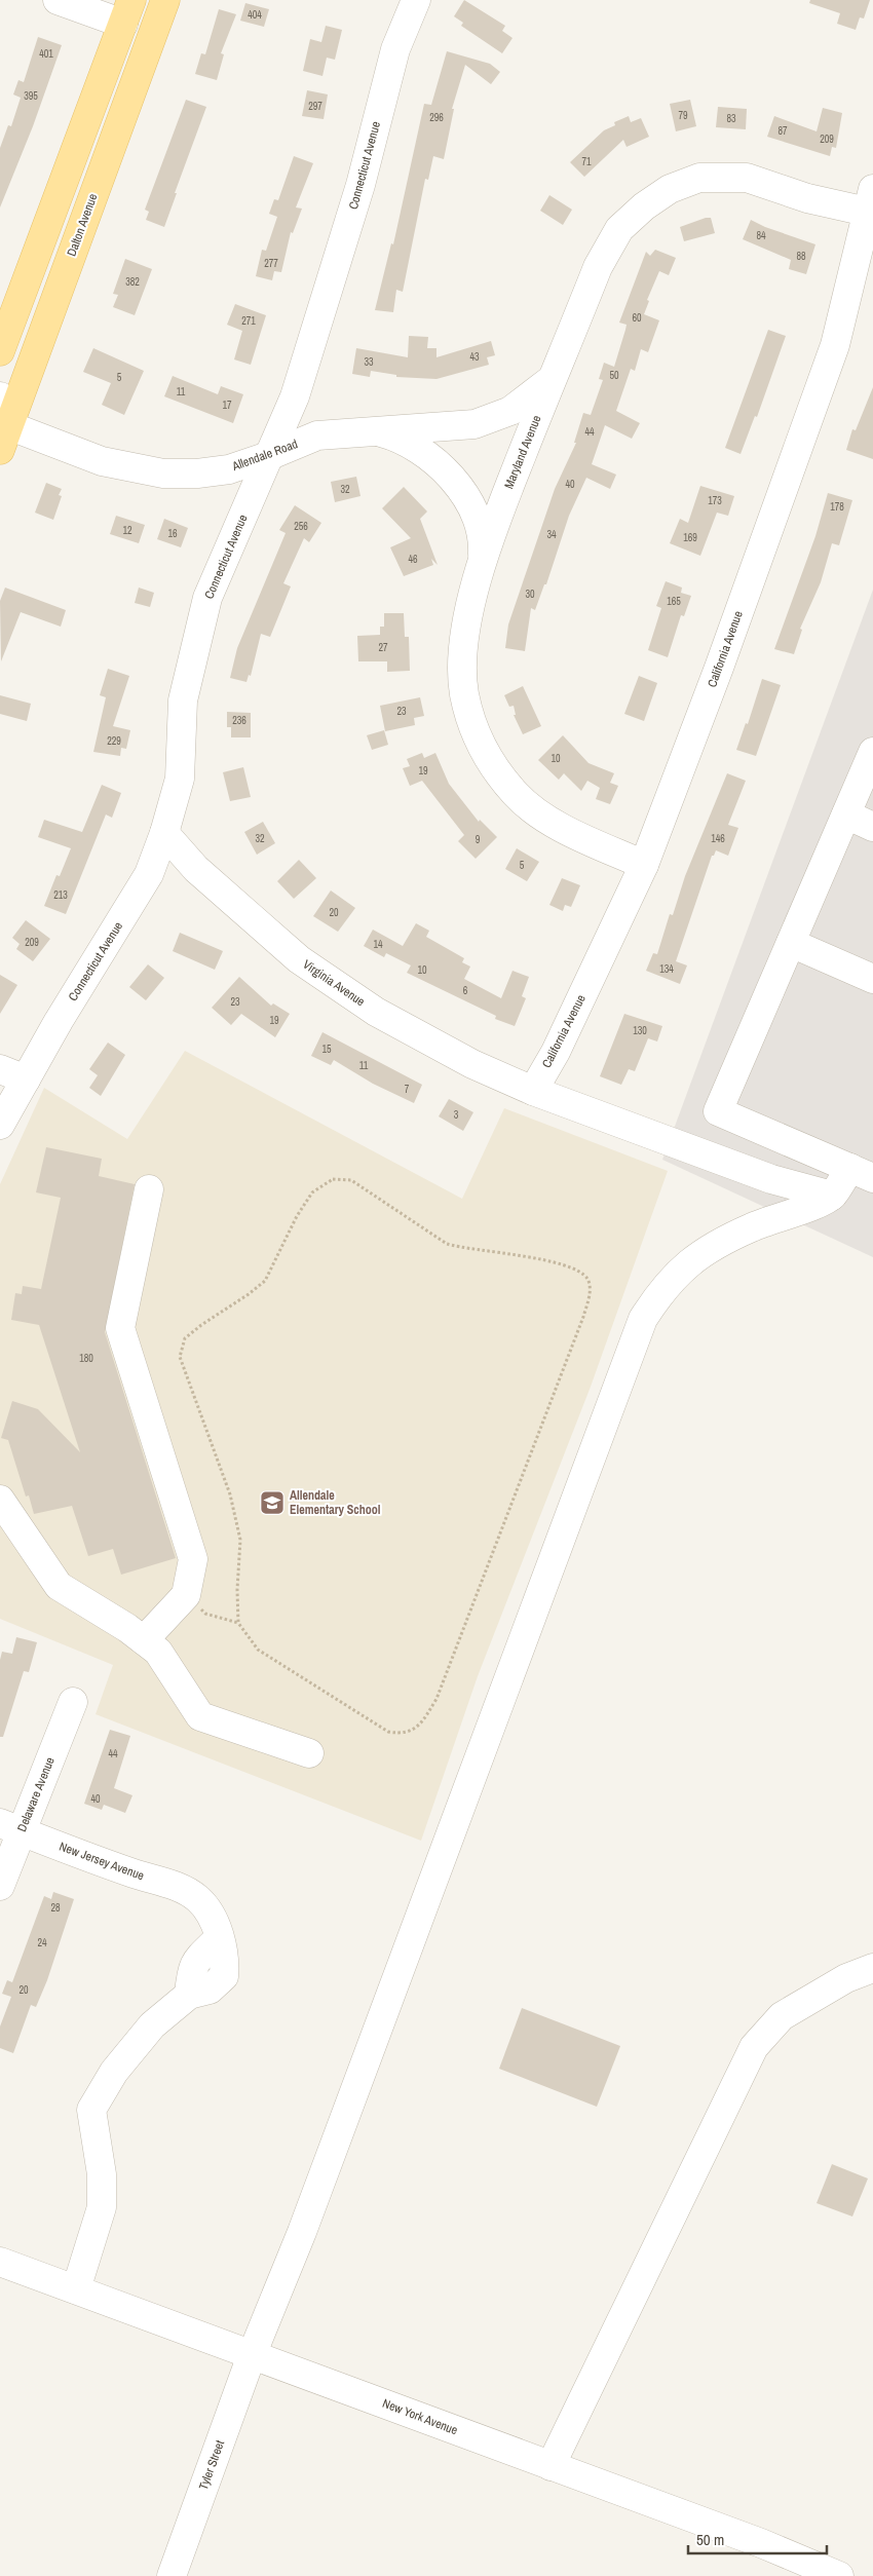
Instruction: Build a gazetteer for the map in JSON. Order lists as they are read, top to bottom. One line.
{"streets":{"main road":["Dalton Avenue"],"street":["Connecticut Avenue","Maryland Avenue","Allendale Road","California Avenue","Virginia Avenue","Delaware Avenue","New Jersey Avenue","New York Avenue","Tyler Street"]},"crossings":[["Connecticut Avenue","Allendale Road"],["Connecticut Avenue","Virginia Avenue"],["Dalton Avenue","Allendale Road"],["Maryland Avenue","Allendale Road"],["Maryland Avenue","California Avenue"],["California Avenue","Virginia Avenue"],["Virginia Avenue","Tyler Street"],["Delaware Avenue","New Jersey Avenue"],["New Jersey Avenue","New York Avenue"],["New York Avenue","Tyler Street"]],"places":{"school or university":["Allendale Elementary School"]},"house_numbers":["404","401","395","297","79","296","83","87","209","71","84","88","277","382","60","271","43","33","50","5","11","17","44","40","32","173","178","256","12","16","34","169","46","30","165","27","23","236","229","10","19","32","146","9","5","213","20","209","14","134","10","6","23","19","130","15","11","7","3","180","44","40","28","24","20"],"scale_bar":"50 m"}
